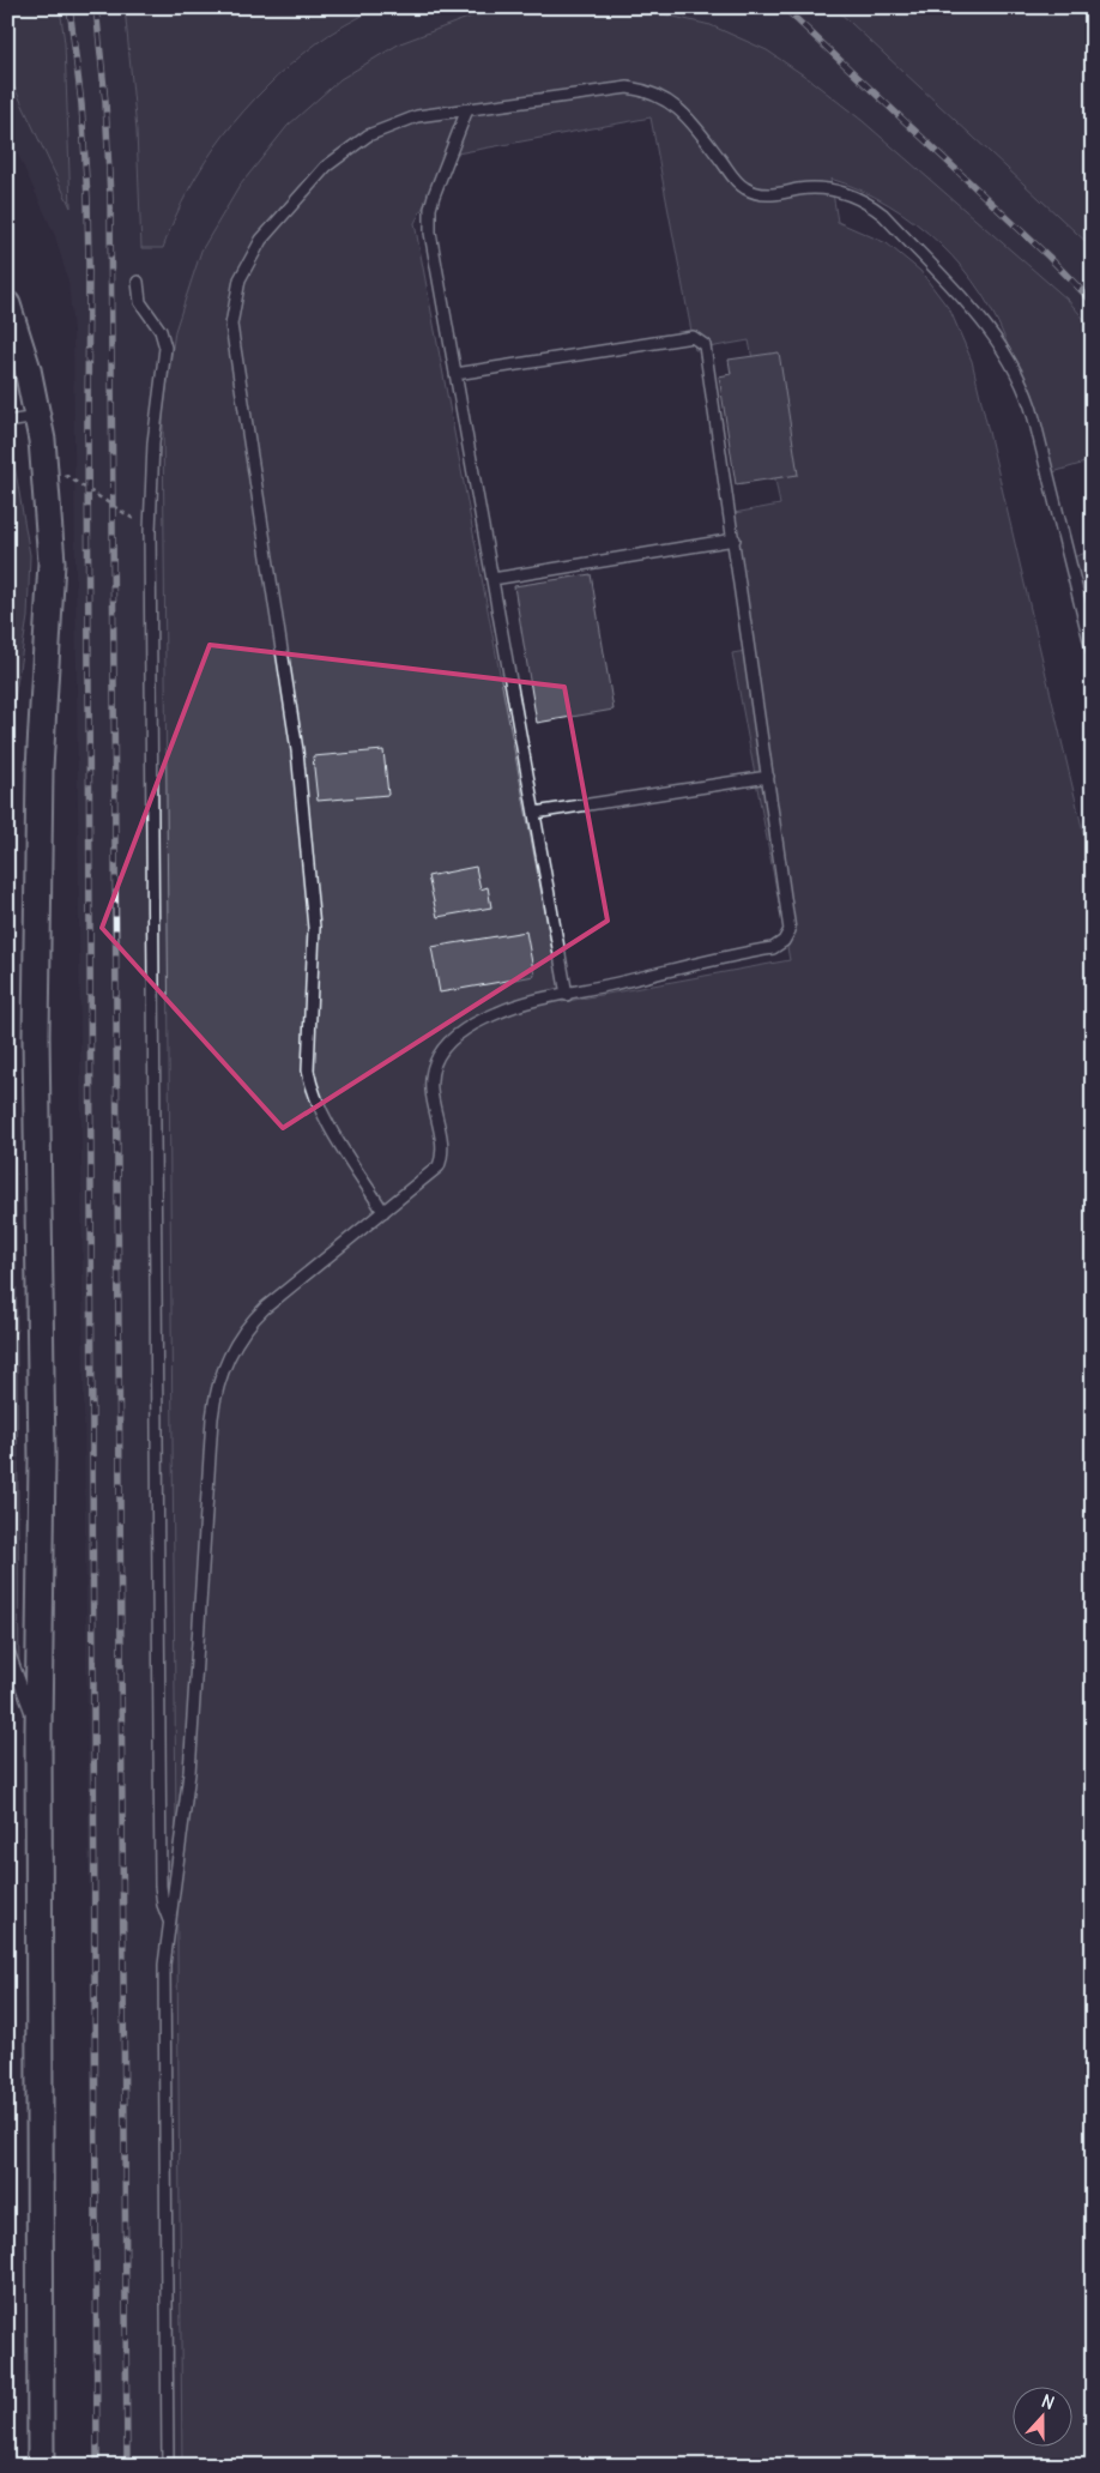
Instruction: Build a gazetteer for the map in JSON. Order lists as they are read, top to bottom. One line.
{"north":"top"}
